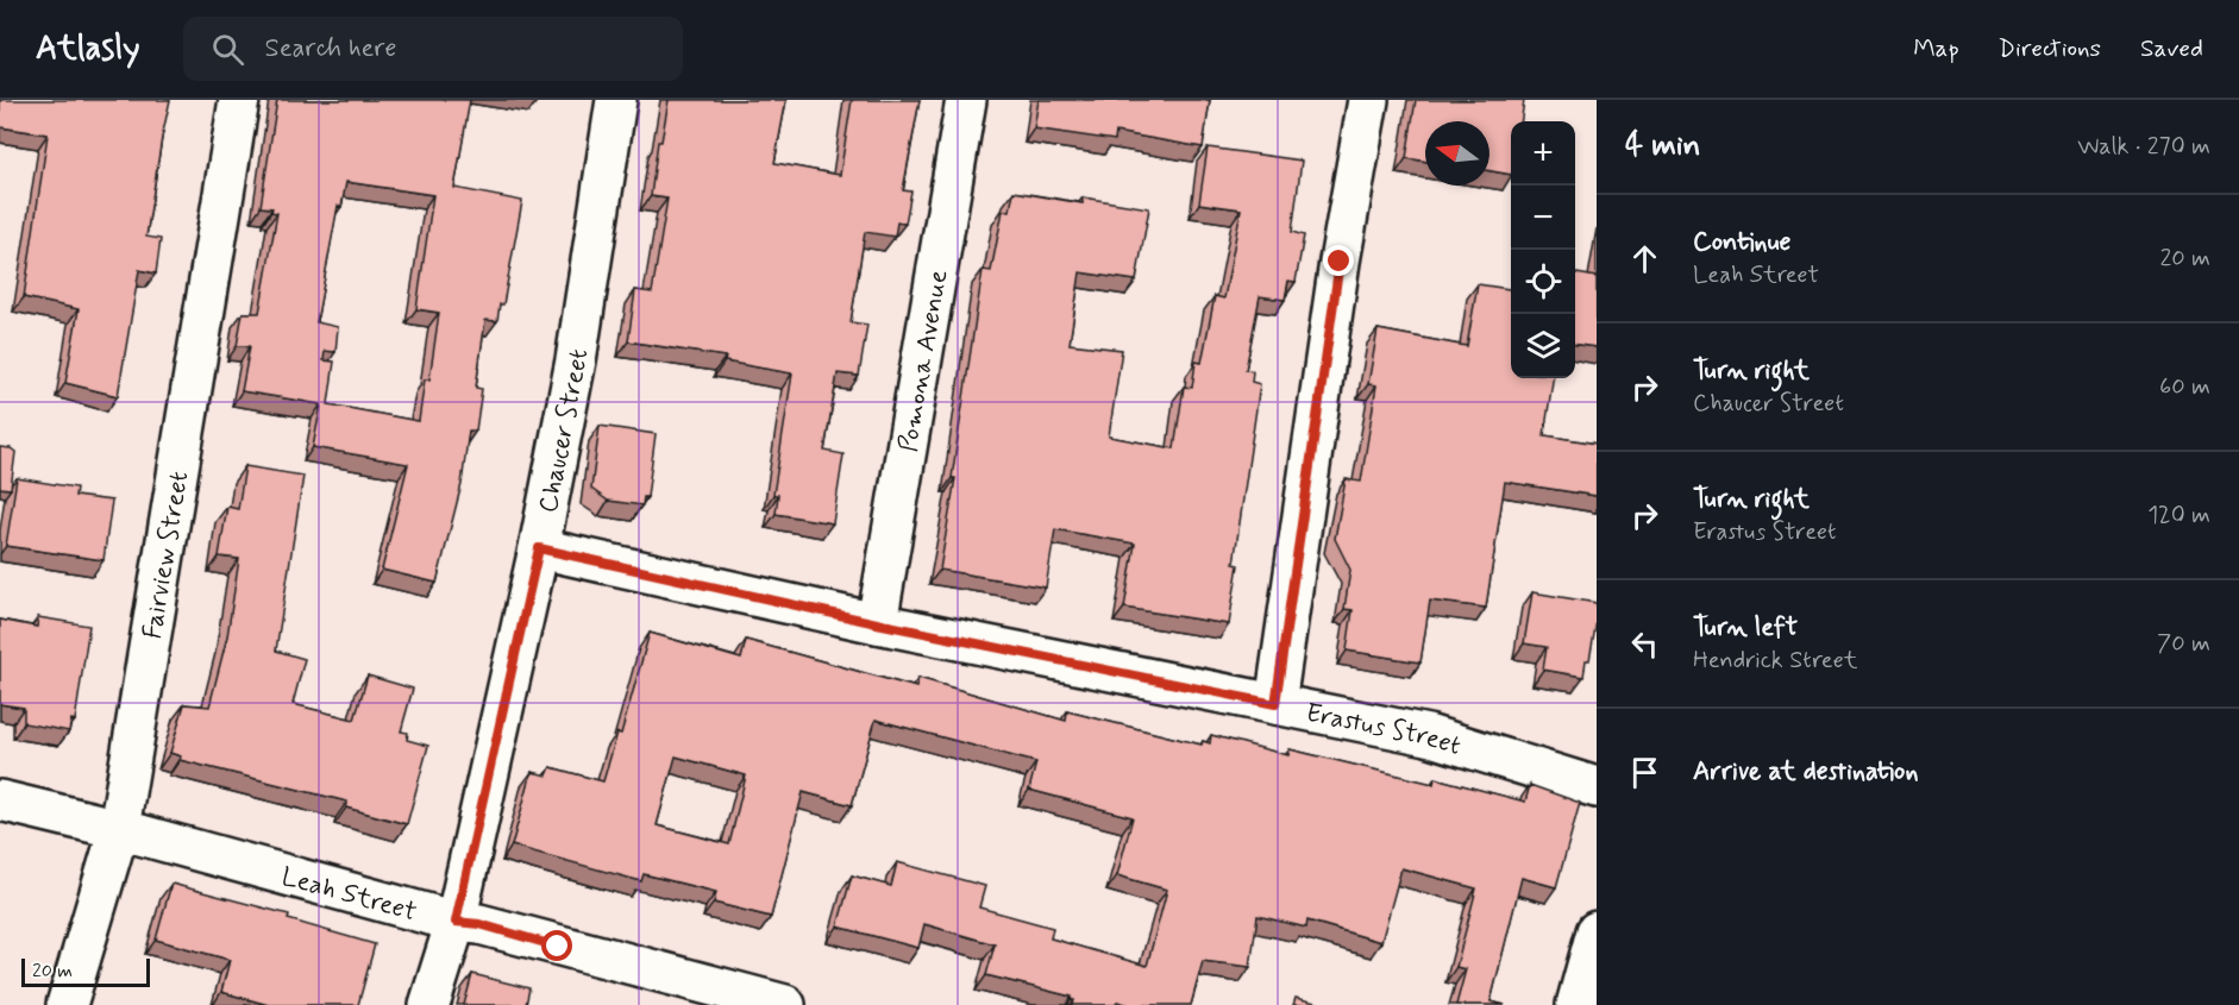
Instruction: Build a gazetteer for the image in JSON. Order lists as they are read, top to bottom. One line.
{"streets":{"street":["Pomona Avenue","Chaucer Street","Fairview Street","Erastus Street","Leah Street"]},"crossings":[["Pomona Avenue","Erastus Street"],["Chaucer Street","Erastus Street"],["Chaucer Street","Leah Street"],["Fairview Street","Leah Street"]],"scale_bar":"20 m","north":"left","page":{"header":"Atlasly","search":"Search here","nav":["Map","Directions","Saved"],"heading":["4 min","Walk · 270 m"],"map_buttons":["+","−"],"list":[["Continue","Leah Street","20 m"],["Turn right","Chaucer Street","60 m"],["Turn right","Erastus Street","120 m"],["Turn left","Hendrick Street","70 m"],"Arrive at destination"],"scale":"20 m"}}
